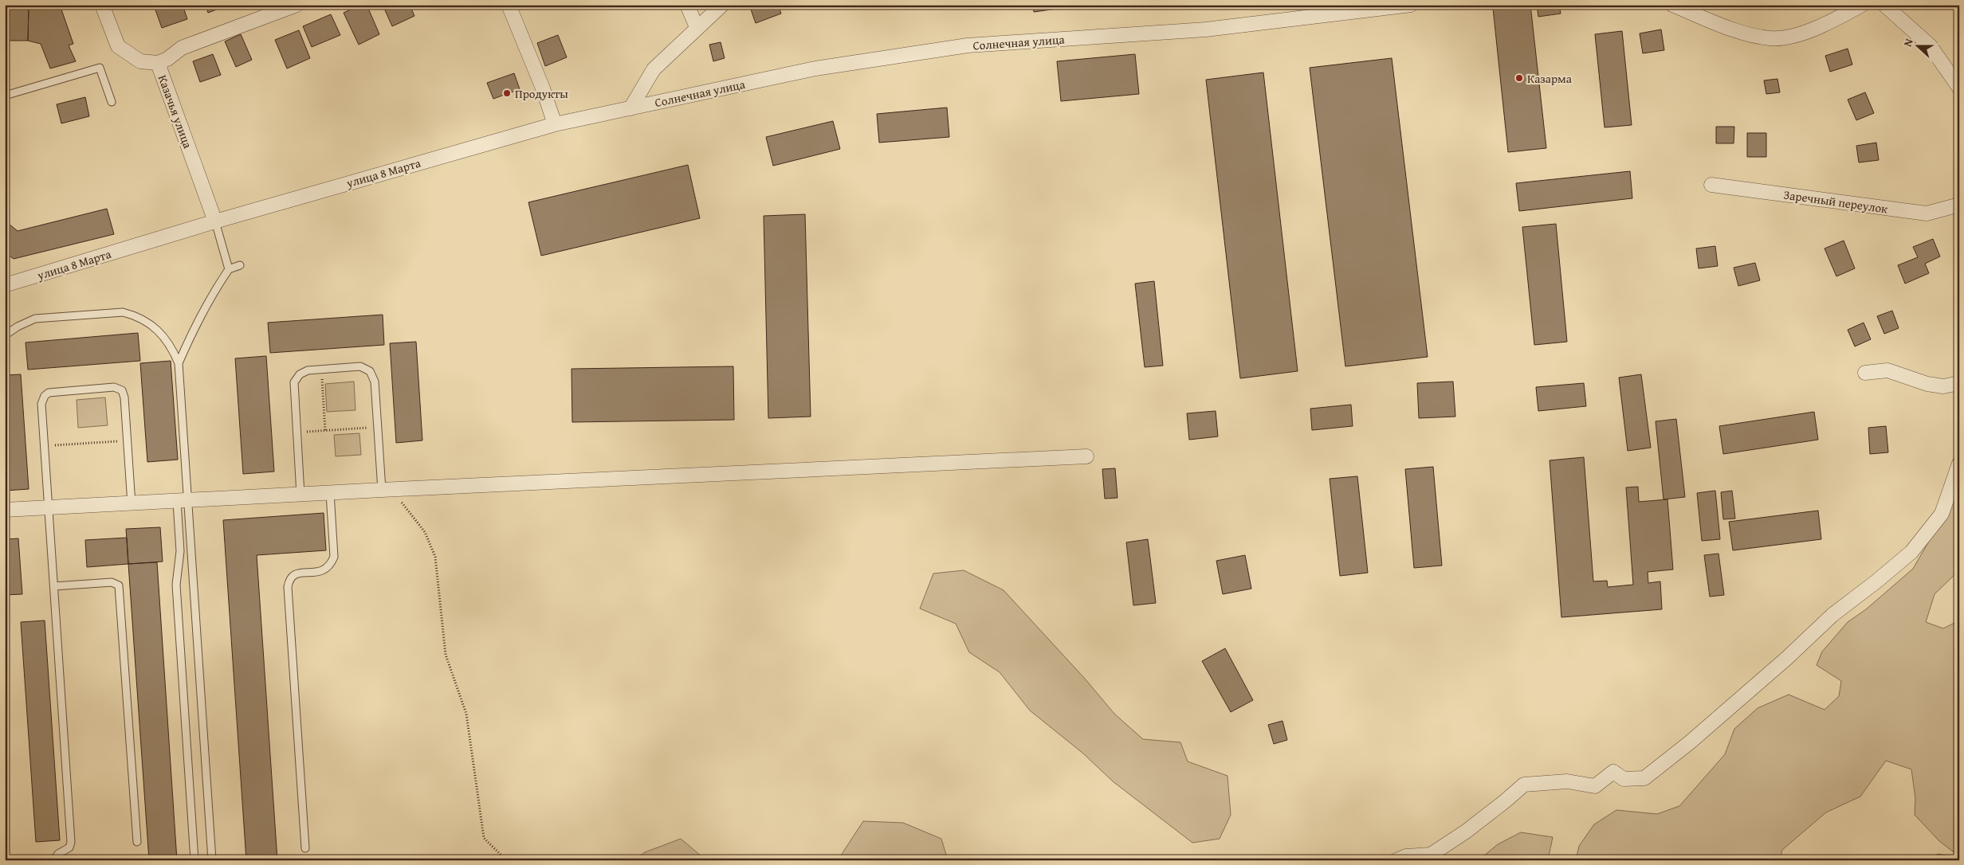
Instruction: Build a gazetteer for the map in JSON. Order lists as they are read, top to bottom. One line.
{"streets":{"street":["Солнечная улица","Казачья улица","улица 8 Марта","Заречный переулок"]},"crossings":[["Солнечная улица","улица 8 Марта"],["Казачья улица","улица 8 Марта"]],"places":["Казарма","Продукты"],"north":"left"}
